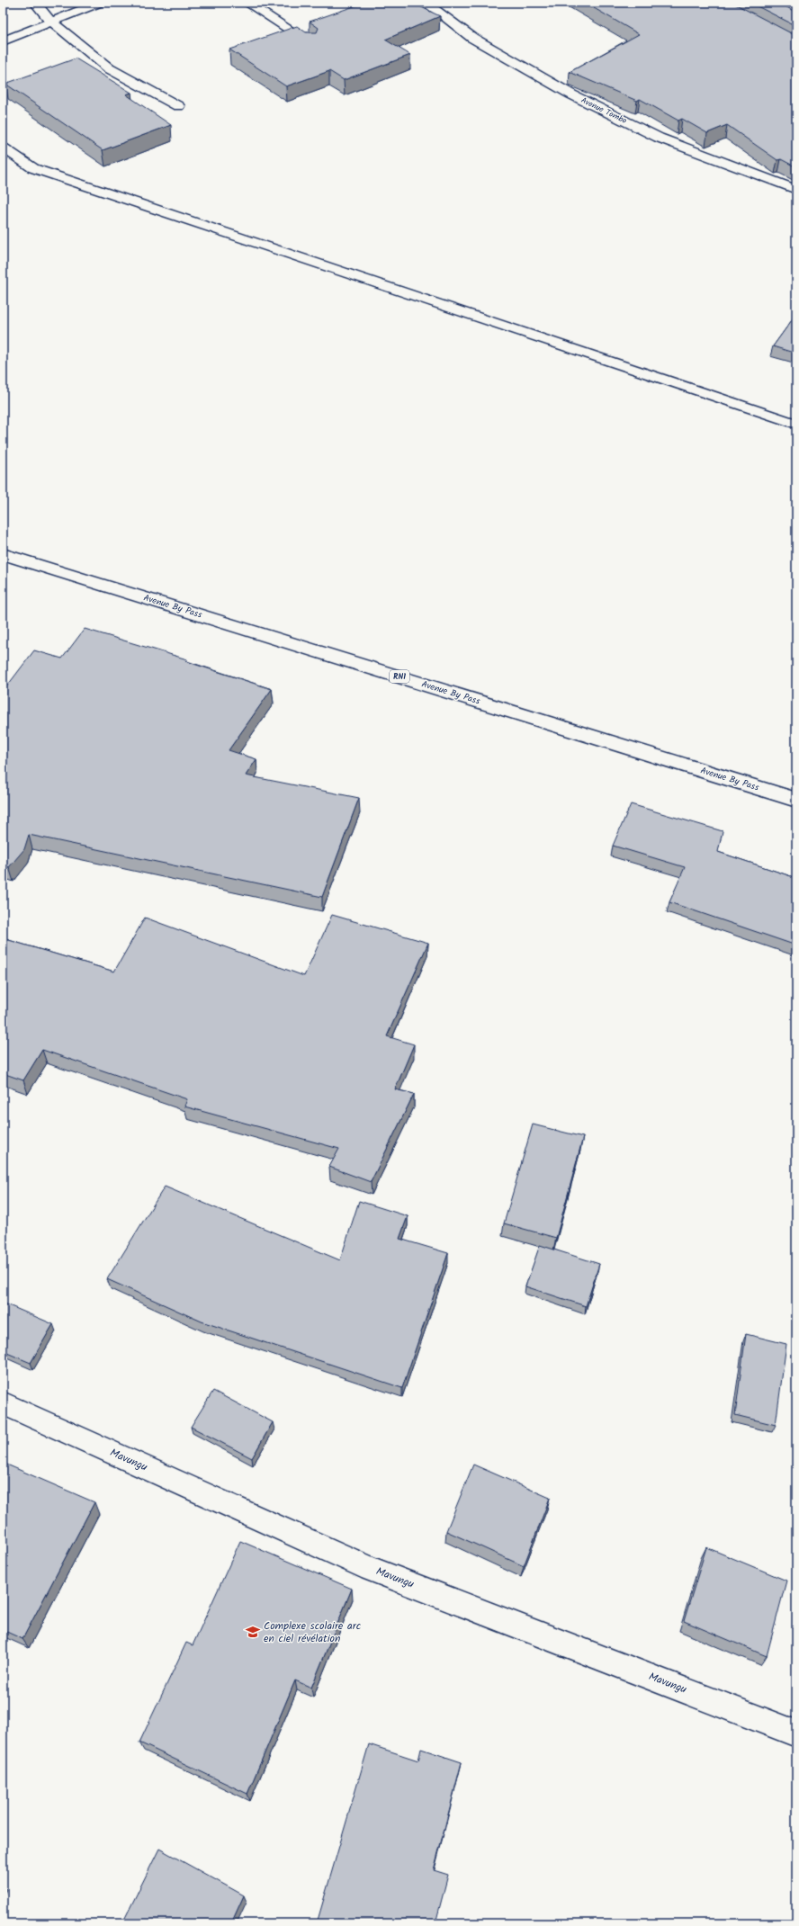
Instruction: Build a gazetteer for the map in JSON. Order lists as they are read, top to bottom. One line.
{"streets":{"main road":["Avenue Tombo","Avenue By Pass","RN1","Mavungu"]},"places":{"school or university":["Complexe scolaire arc en ciel révélation"]}}
